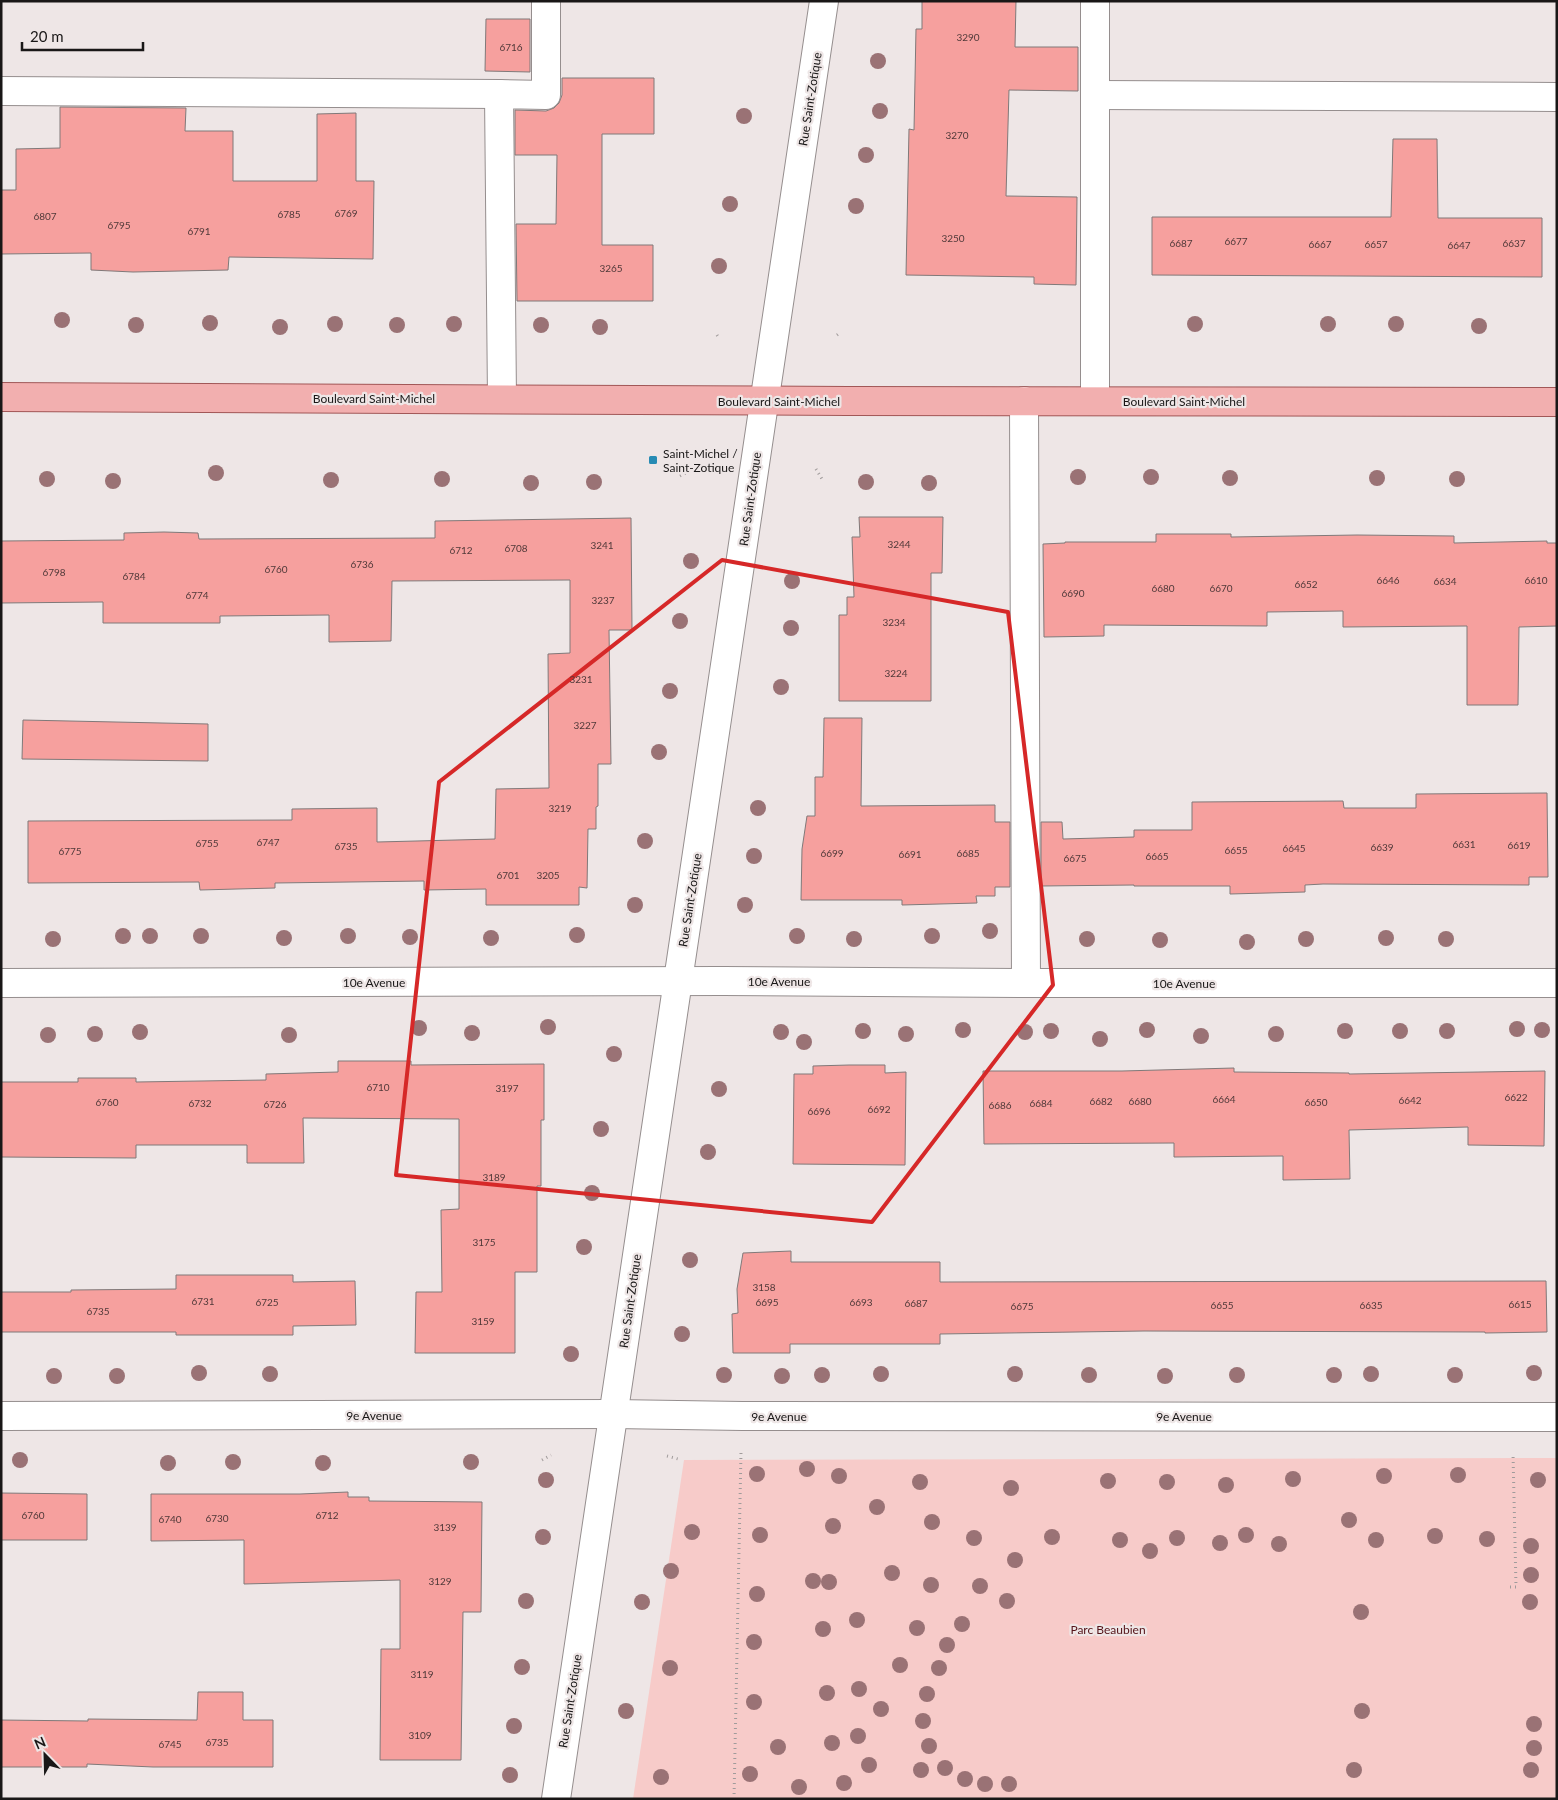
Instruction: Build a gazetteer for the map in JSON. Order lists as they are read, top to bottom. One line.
{"streets":{"main road":["Boulevard Saint-Michel"],"street":["Rue Saint-Zotique","10e Avenue","9e Avenue"]},"crossings":[["Rue Saint-Zotique","Boulevard Saint-Michel"],["Rue Saint-Zotique","10e Avenue"],["Rue Saint-Zotique","9e Avenue"]],"parks":["Parc Beaubien"],"places":{"transit":["Saint-Michel / Saint-Zotique"]},"house_numbers":["3290","6716","3270","6769","6785","6807","6795","6791","3250","6677","6687","6637","6667","6657","6647","3265","3244","3241","6708","6712","6736","6760","6798","6784","6646","6610","6634","6652","6680","6670","6690","6774","3237","3234","3224","3231","3227","3219","6747","6755","6631","6619","6735","6639","6645","6655","6775","6699","6685","6691","6665","6675","6701","3205","6710","3197","6622","6664","6642","6682","6680","6760","6650","6732","6684","6726","6686","6692","6696","3189","3175","3158","6731","6725","6695","6693","6687","6615","6655","6635","6675","6735","3159","6760","6712","6730","6740","3139","3129","3119","3109","6735","6745"],"scale_bar":"20 m","north":"top left"}
